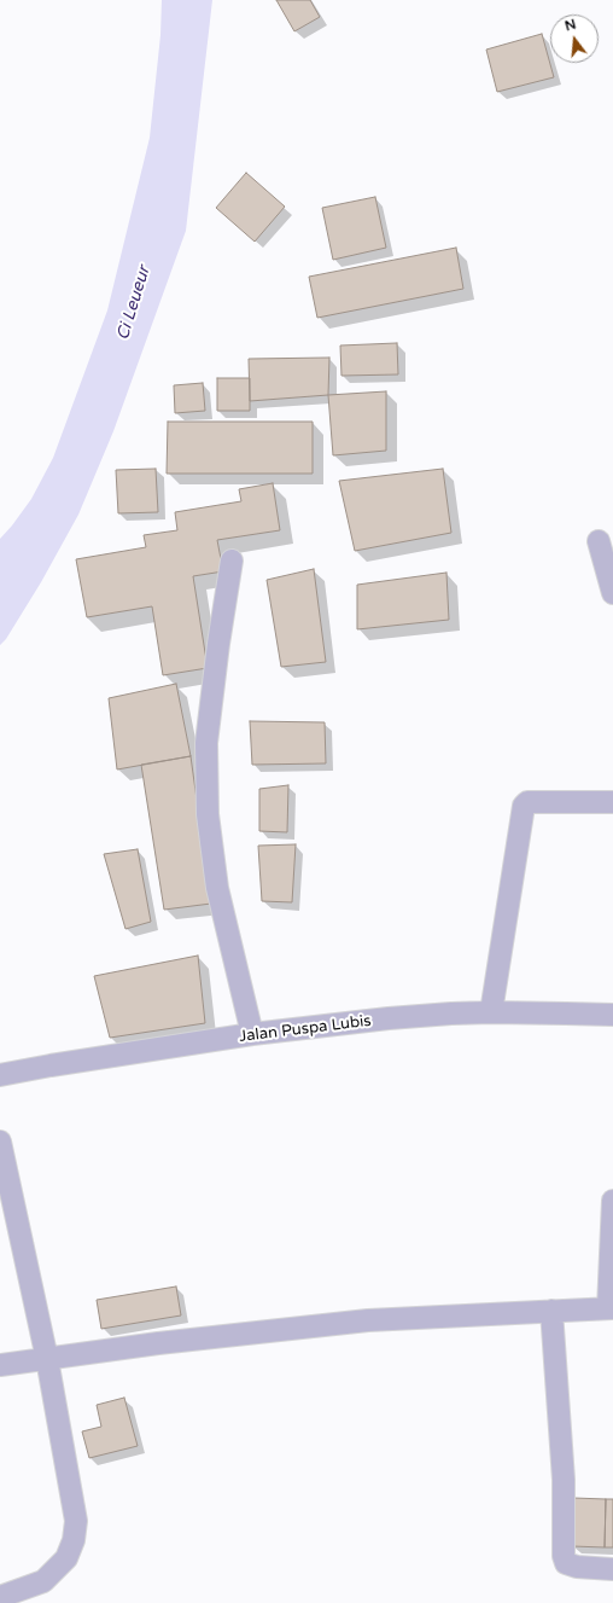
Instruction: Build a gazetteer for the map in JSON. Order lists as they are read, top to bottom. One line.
{"streets":{"street":["Jalan Puspa Lubis"]},"water":["Ci Leueur"],"north":"top"}
